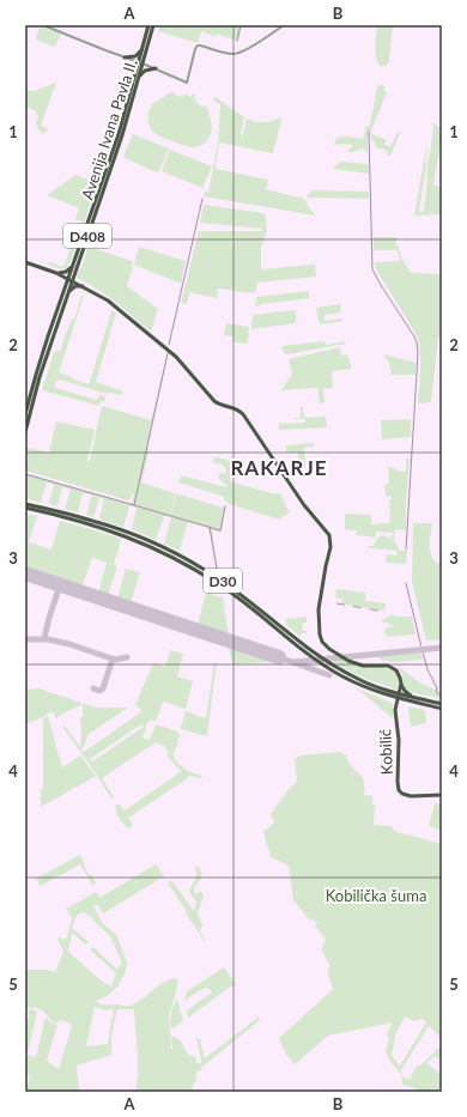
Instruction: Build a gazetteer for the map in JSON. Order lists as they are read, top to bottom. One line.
{"streets":{"main road":["Avenija Ivana Pavla II.","D408","D30","Kobilić"]},"crossings":[["D30","Kobilić"]],"districts":["RAKARJE"],"parks":["Kobilička šuma"],"grid":{"columns":["A","B"],"rows":["1","2","3","4","5"]}}
